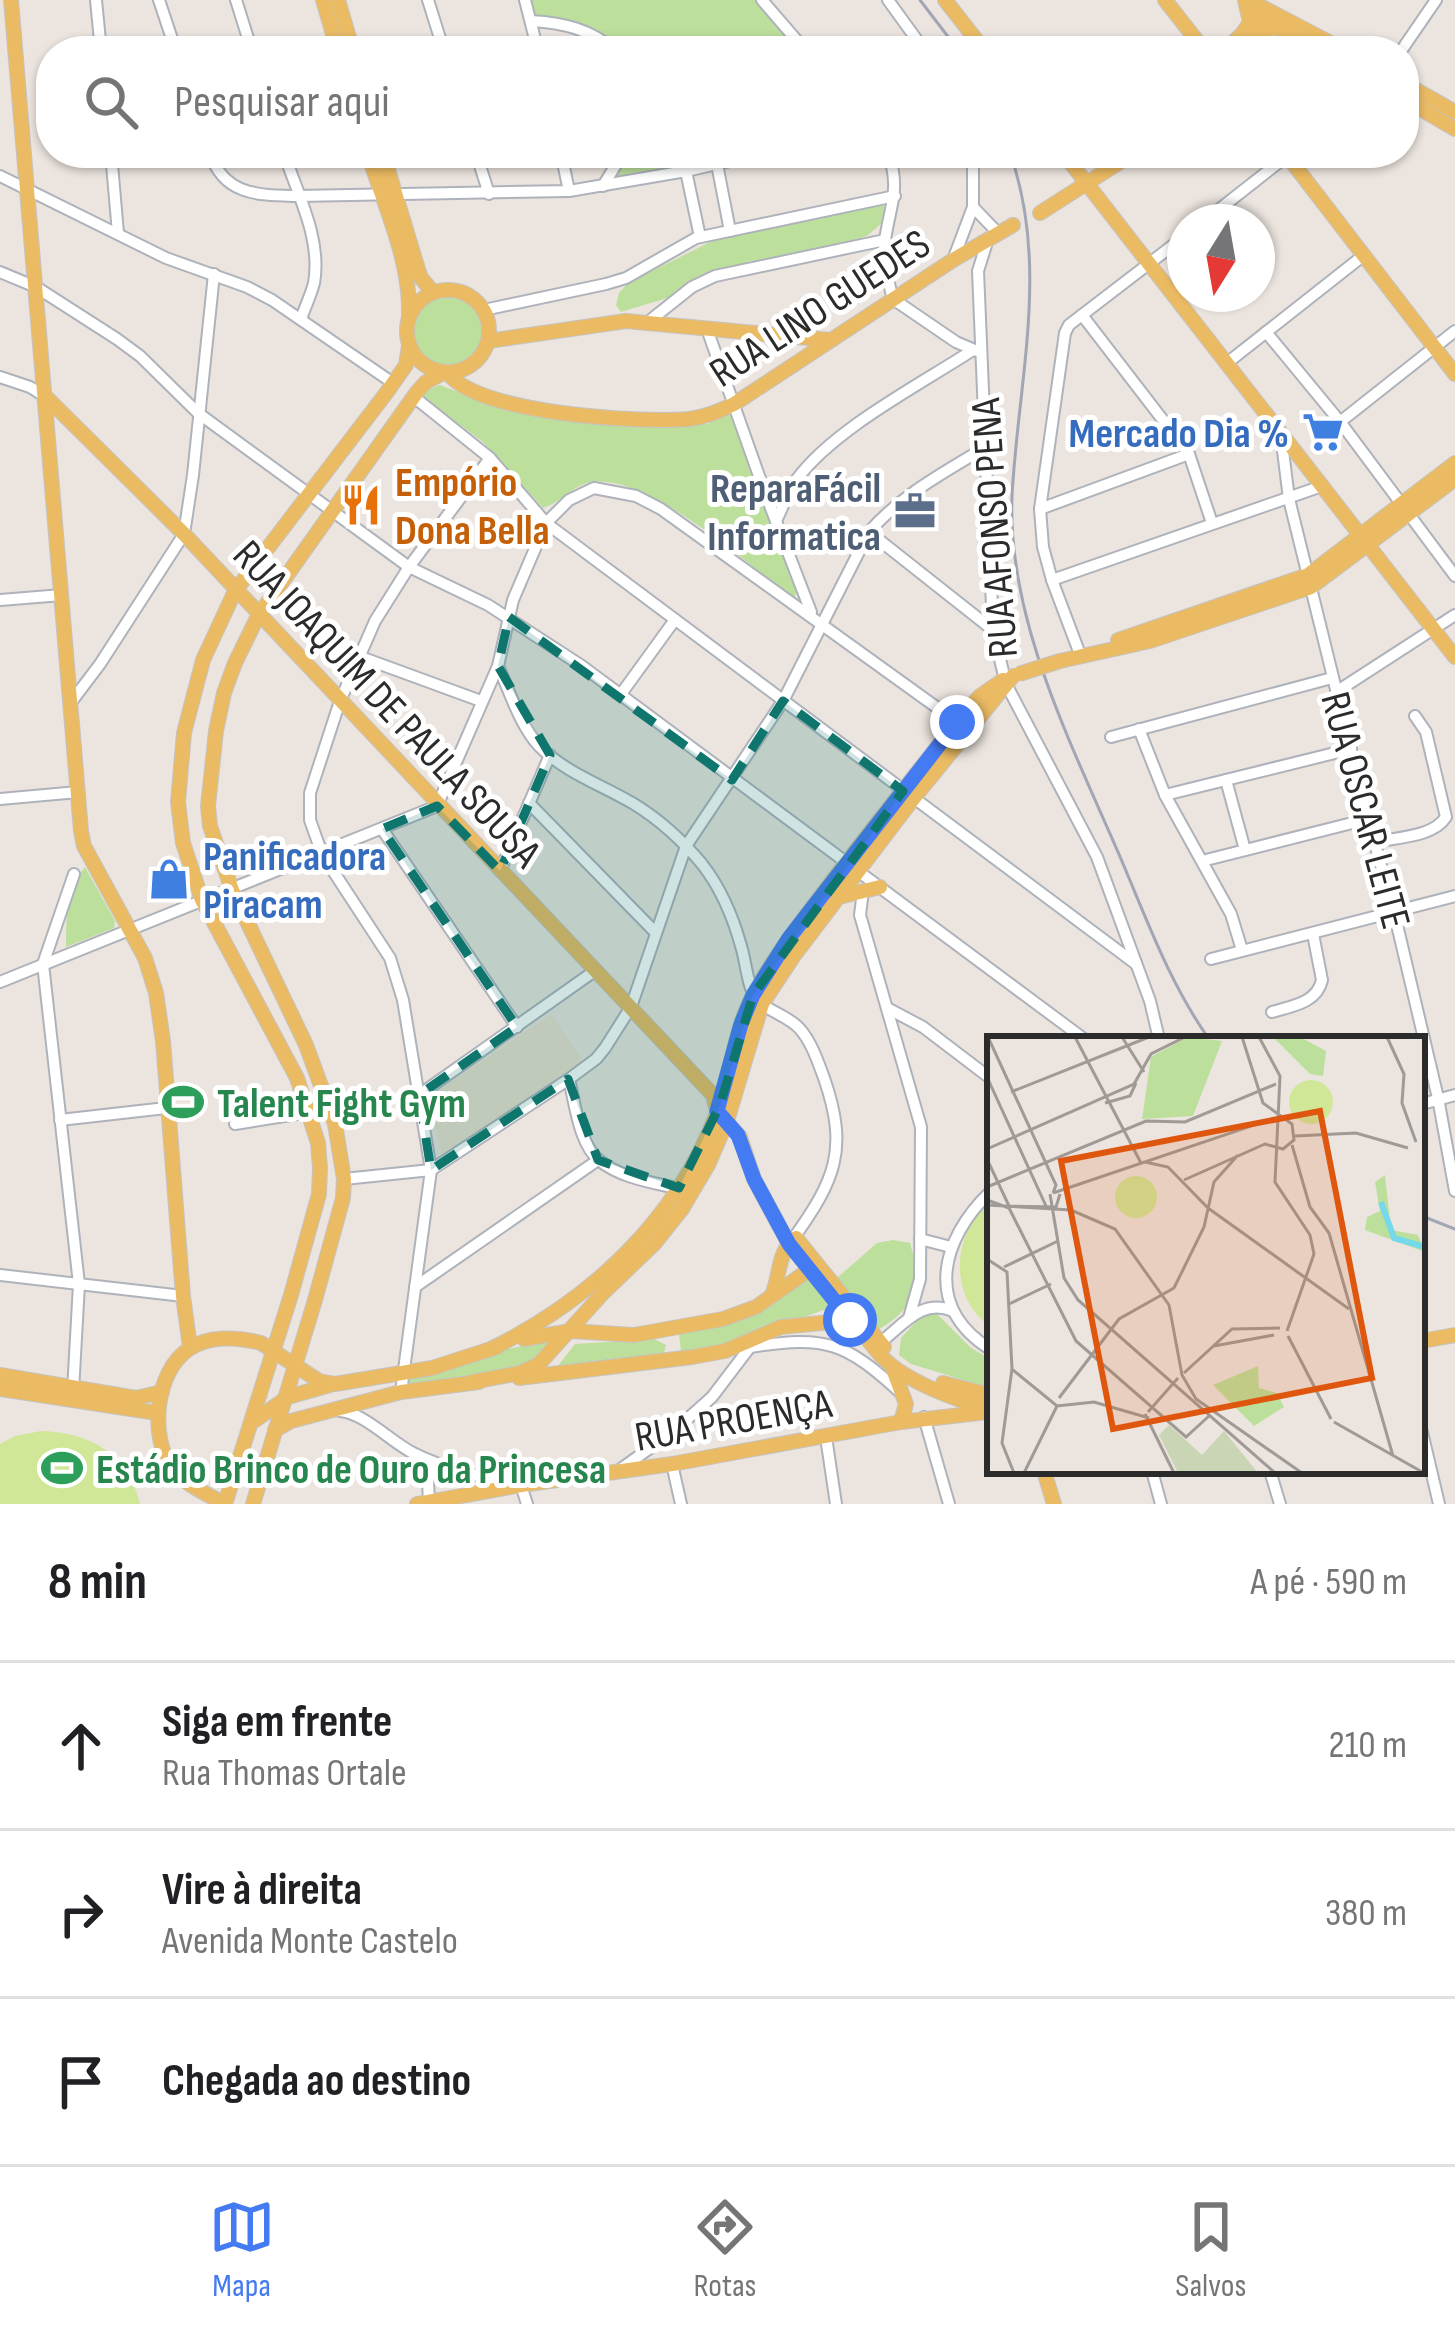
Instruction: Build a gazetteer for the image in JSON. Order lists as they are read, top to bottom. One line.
{"streets":{"main road":["RUA LINO GUEDES","RUA JOAQUIM DE PAULA SOUSA","RUA PROENÇA"],"street":["RUA AFONSO PENA","RUA OSCAR LEITE"]},"crossings":[["RUA LINO GUEDES","RUA AFONSO PENA"]],"places":{"supermarket":["Mercado Dia %"],"restaurant":["Empório Dona Bella"],"office":["ReparaFácil Informatica"],"shop":["Panificadora Piracam"],"sports":["Talent Fight Gym","Estádio Brinco de Ouro da Princesa"]},"north":"bottom","page":{"search":"Pesquisar aqui","heading":["8 min","A pé · 590 m"],"list":[["Siga em frente","Rua Thomas Ortale","210 m"],["Vire à direita","Avenida Monte Castelo","380 m"],"Chegada ao destino"],"nav":["Mapa","Rotas","Salvos"]}}
